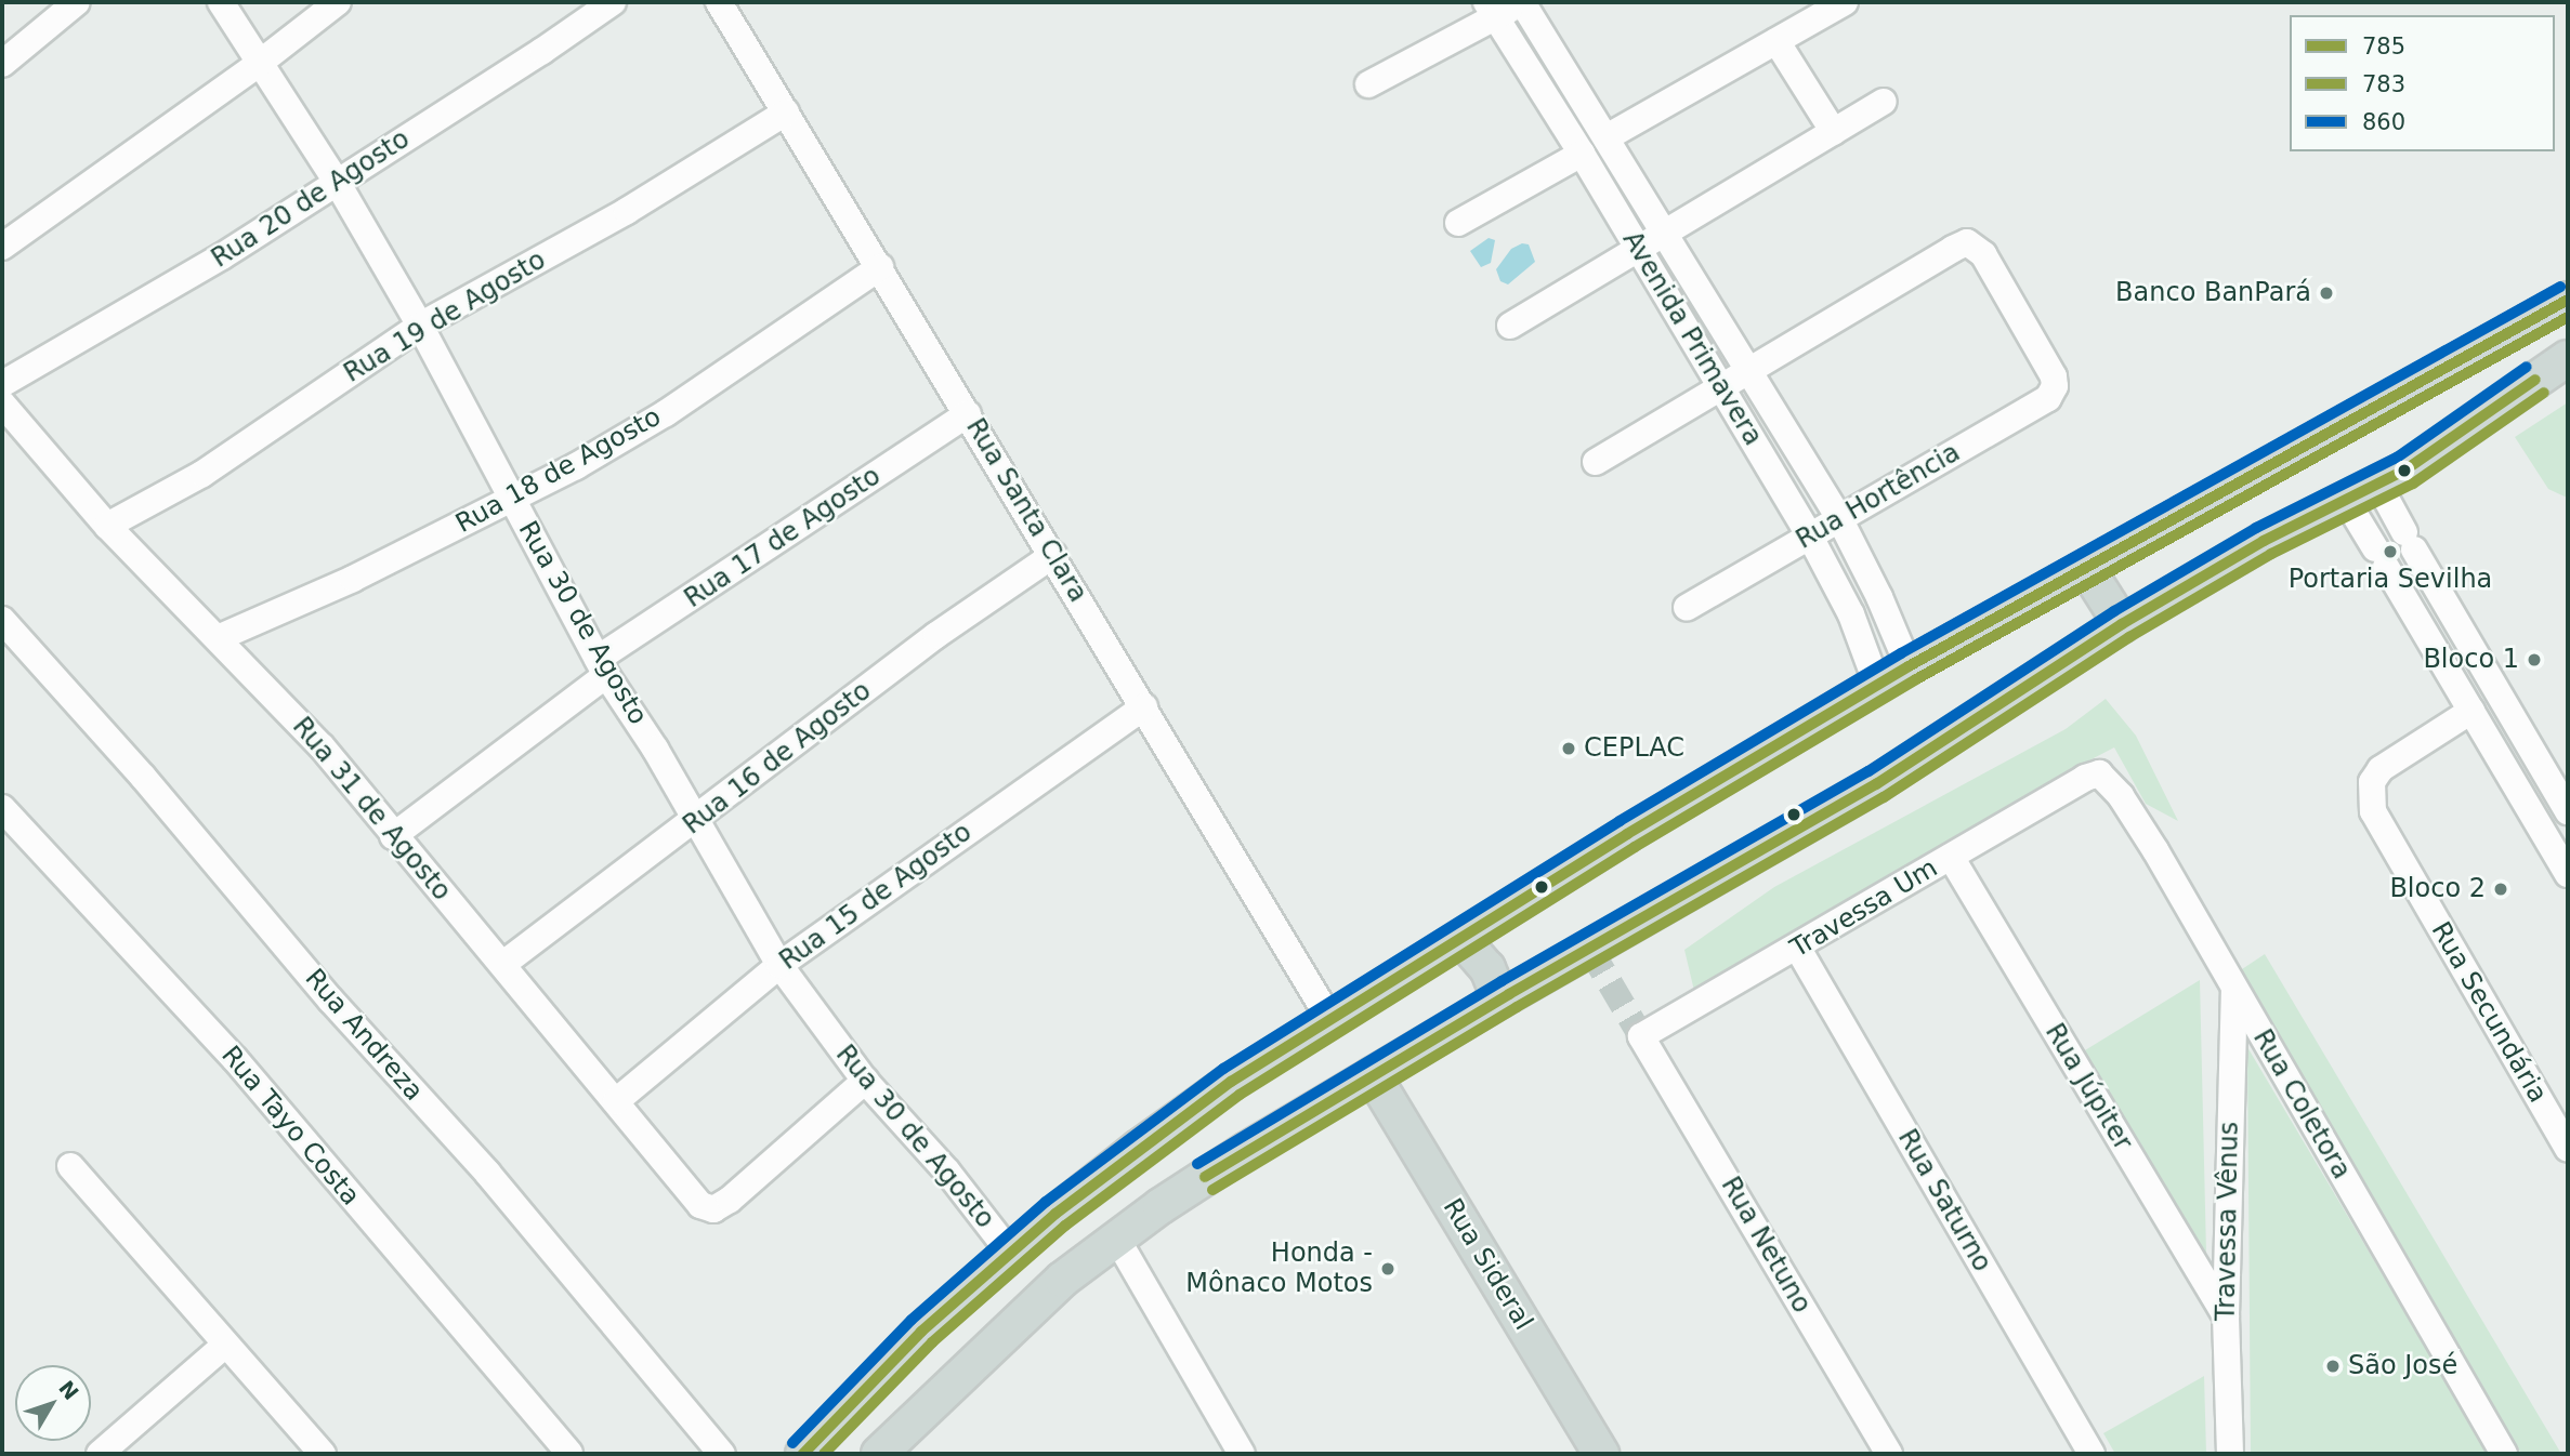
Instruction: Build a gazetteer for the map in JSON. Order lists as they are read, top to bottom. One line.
{"streets":{"main road":["Rua Sideral"],"street":["Rua 20 de Agosto","Rua 19 de Agosto","Avenida Primavera","Rua 18 de Agosto","Rua Hortência","Rua Santa Clara","Rua 17 de Agosto","Rua 30 de Agosto","Rua 16 de Agosto","Rua 31 de Agosto","Rua 15 de Agosto","Travessa Um","Rua Secundária","Rua Andreza","Rua Júpiter","Rua Coletora","Rua Tayo Costa","Rua Saturno","Travessa Vênus","Rua Netuno"]},"crossings":[["Rua 20 de Agosto","Rua 30 de Agosto"],["Rua 19 de Agosto","Rua Santa Clara"],["Rua 19 de Agosto","Rua 30 de Agosto"],["Rua 19 de Agosto","Rua 31 de Agosto"],["Avenida Primavera","Rua Hortência"],["Rua 18 de Agosto","Rua Santa Clara"],["Rua 18 de Agosto","Rua 30 de Agosto"],["Rua 18 de Agosto","Rua 31 de Agosto"],["Rua Santa Clara","Rua 17 de Agosto"],["Rua Santa Clara","Rua 16 de Agosto"],["Rua Santa Clara","Rua 15 de Agosto"],["Rua 17 de Agosto","Rua 30 de Agosto"],["Rua 17 de Agosto","Rua 31 de Agosto"],["Rua 30 de Agosto","Rua 16 de Agosto"],["Rua 30 de Agosto","Rua 31 de Agosto"],["Rua 30 de Agosto","Rua 15 de Agosto"],["Rua 16 de Agosto","Rua 31 de Agosto"],["Rua 31 de Agosto","Rua 15 de Agosto"],["Travessa Um","Rua Júpiter"],["Travessa Um","Rua Coletora"],["Travessa Um","Rua Saturno"],["Travessa Um","Rua Netuno"],["Rua Júpiter","Travessa Vênus"],["Rua Coletora","Travessa Vênus"]],"places":["Banco BanPará","Portaria Sevilha","Bloco 1","CEPLAC","Bloco 2","Honda - Mônaco Motos","São José"],"lines":["transit line 860","transit line 785","transit line 783"],"legend":["785","783","860"],"north":"top right"}
